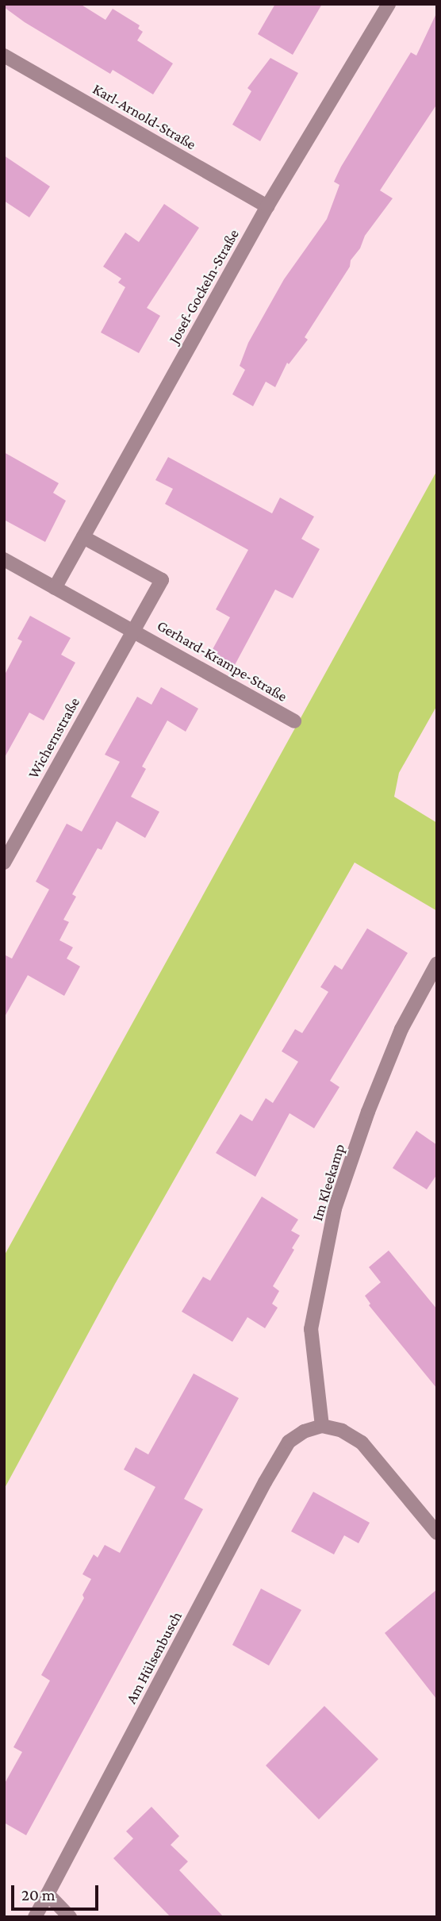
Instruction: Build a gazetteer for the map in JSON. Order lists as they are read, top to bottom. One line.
{"streets":{"street":["Karl-Arnold-Straße","Josef-Gockeln-Straße","Gerhard-Krampe-Straße","Wichernstraße","Im Kleekamp","Am Hülsenbusch"]},"crossings":[["Karl-Arnold-Straße","Josef-Gockeln-Straße"],["Josef-Gockeln-Straße","Gerhard-Krampe-Straße"],["Gerhard-Krampe-Straße","Wichernstraße"],["Im Kleekamp","Am Hülsenbusch"]],"scale_bar":"20 m"}
